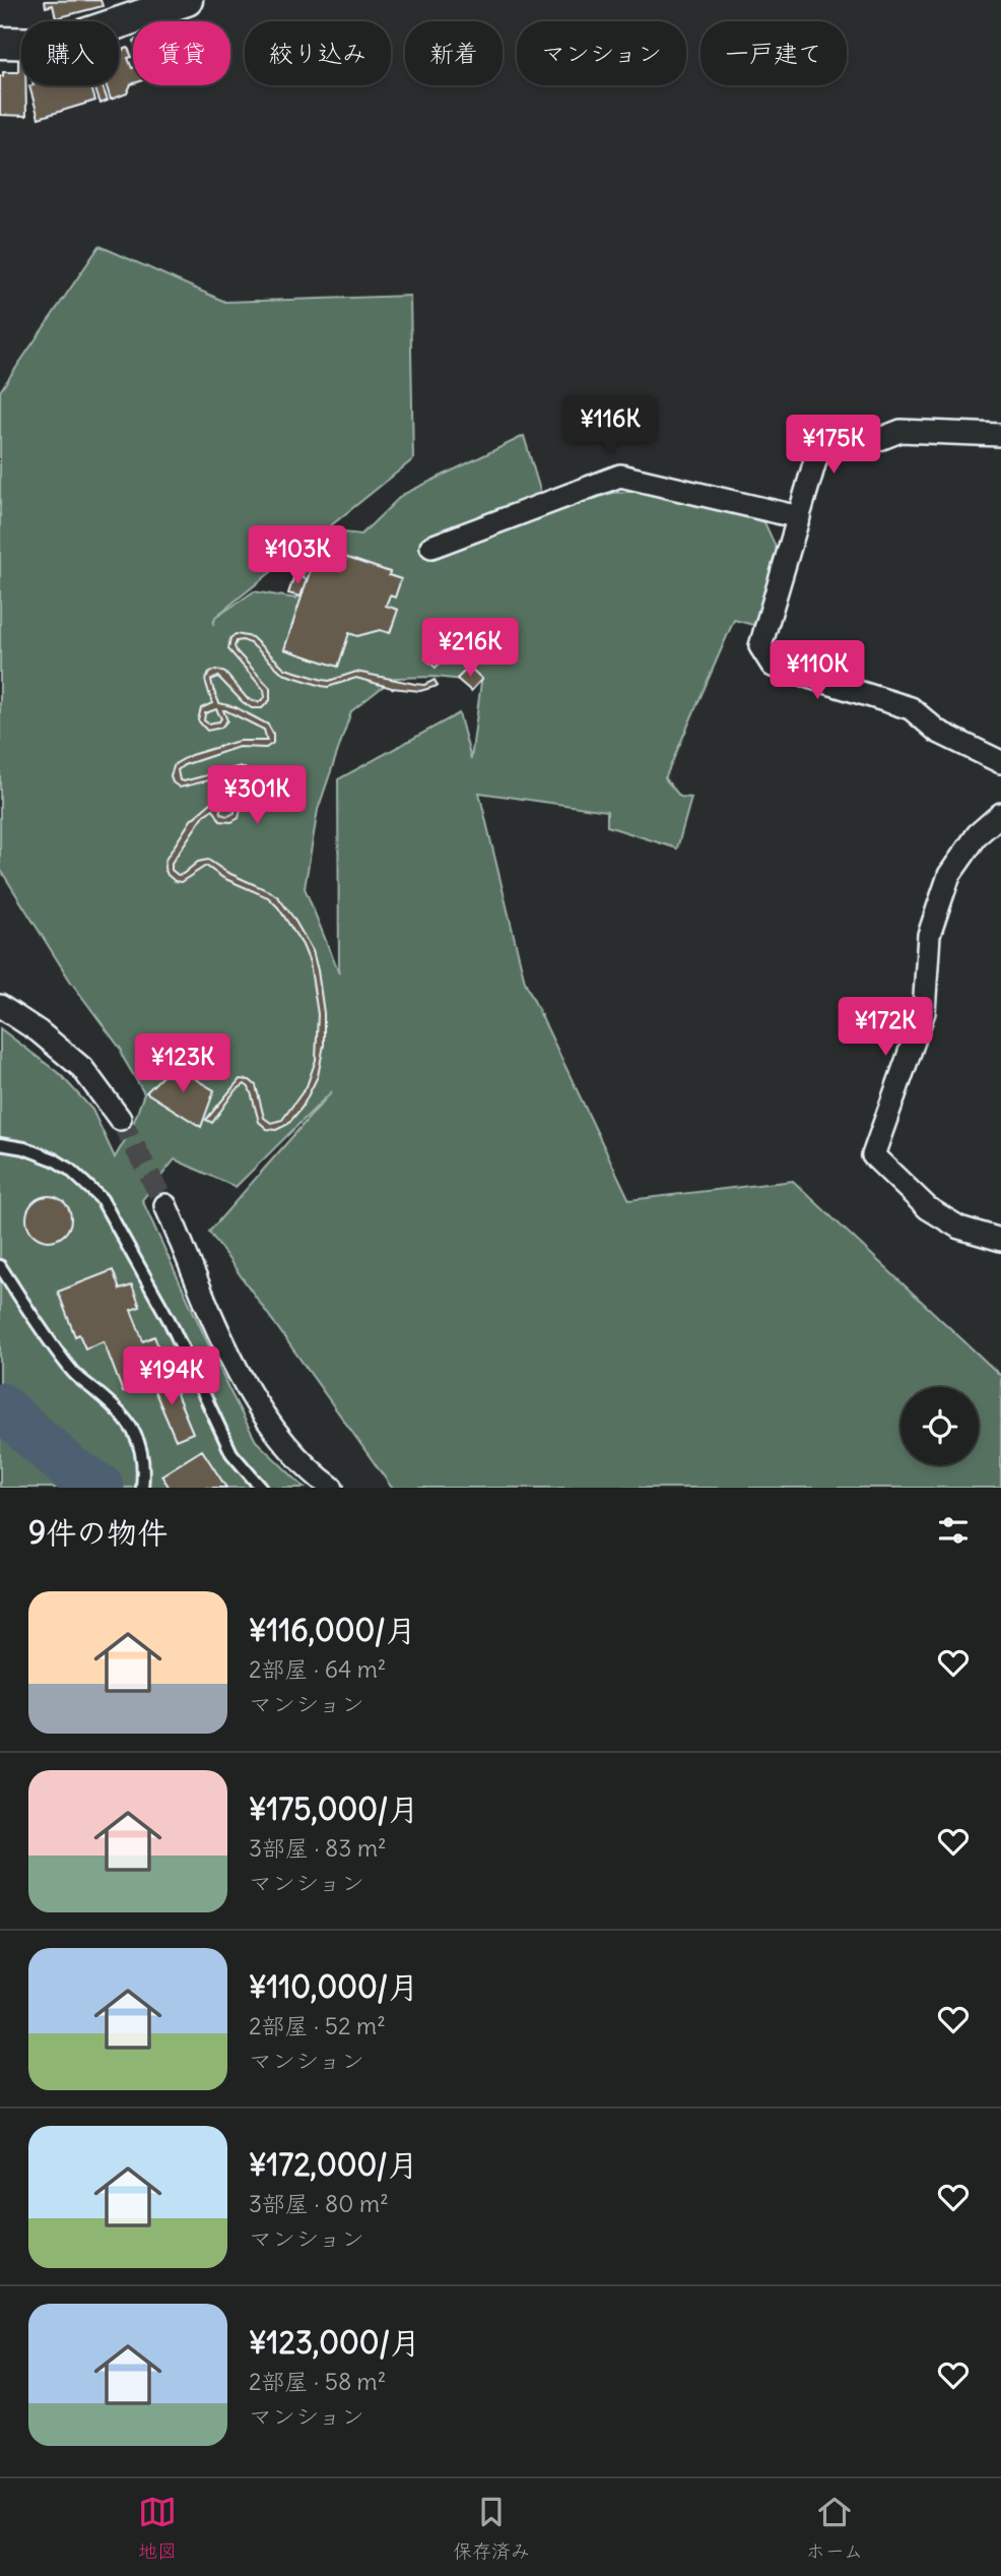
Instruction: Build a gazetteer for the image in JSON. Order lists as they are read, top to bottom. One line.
{"page":{"chip":["購入","賃貸","絞り込み","新着","マンション","一戸建て"],"price":["¥116K","¥175K","¥103K","¥216K","¥110K","¥301K","¥172K","¥123K","¥194K"],"heading":"9件の物件","list":[{"name":"¥116,000/月","note":"2部屋 · 64 m² · マンション"},{"name":"¥175,000/月","note":"3部屋 · 83 m² · マンション"},{"name":"¥110,000/月","note":"2部屋 · 52 m² · マンション"},{"name":"¥172,000/月","note":"3部屋 · 80 m² · マンション"},{"name":"¥123,000/月","note":"2部屋 · 58 m² · マンション"}],"tabs":["地図","保存済み","ホーム"]}}
